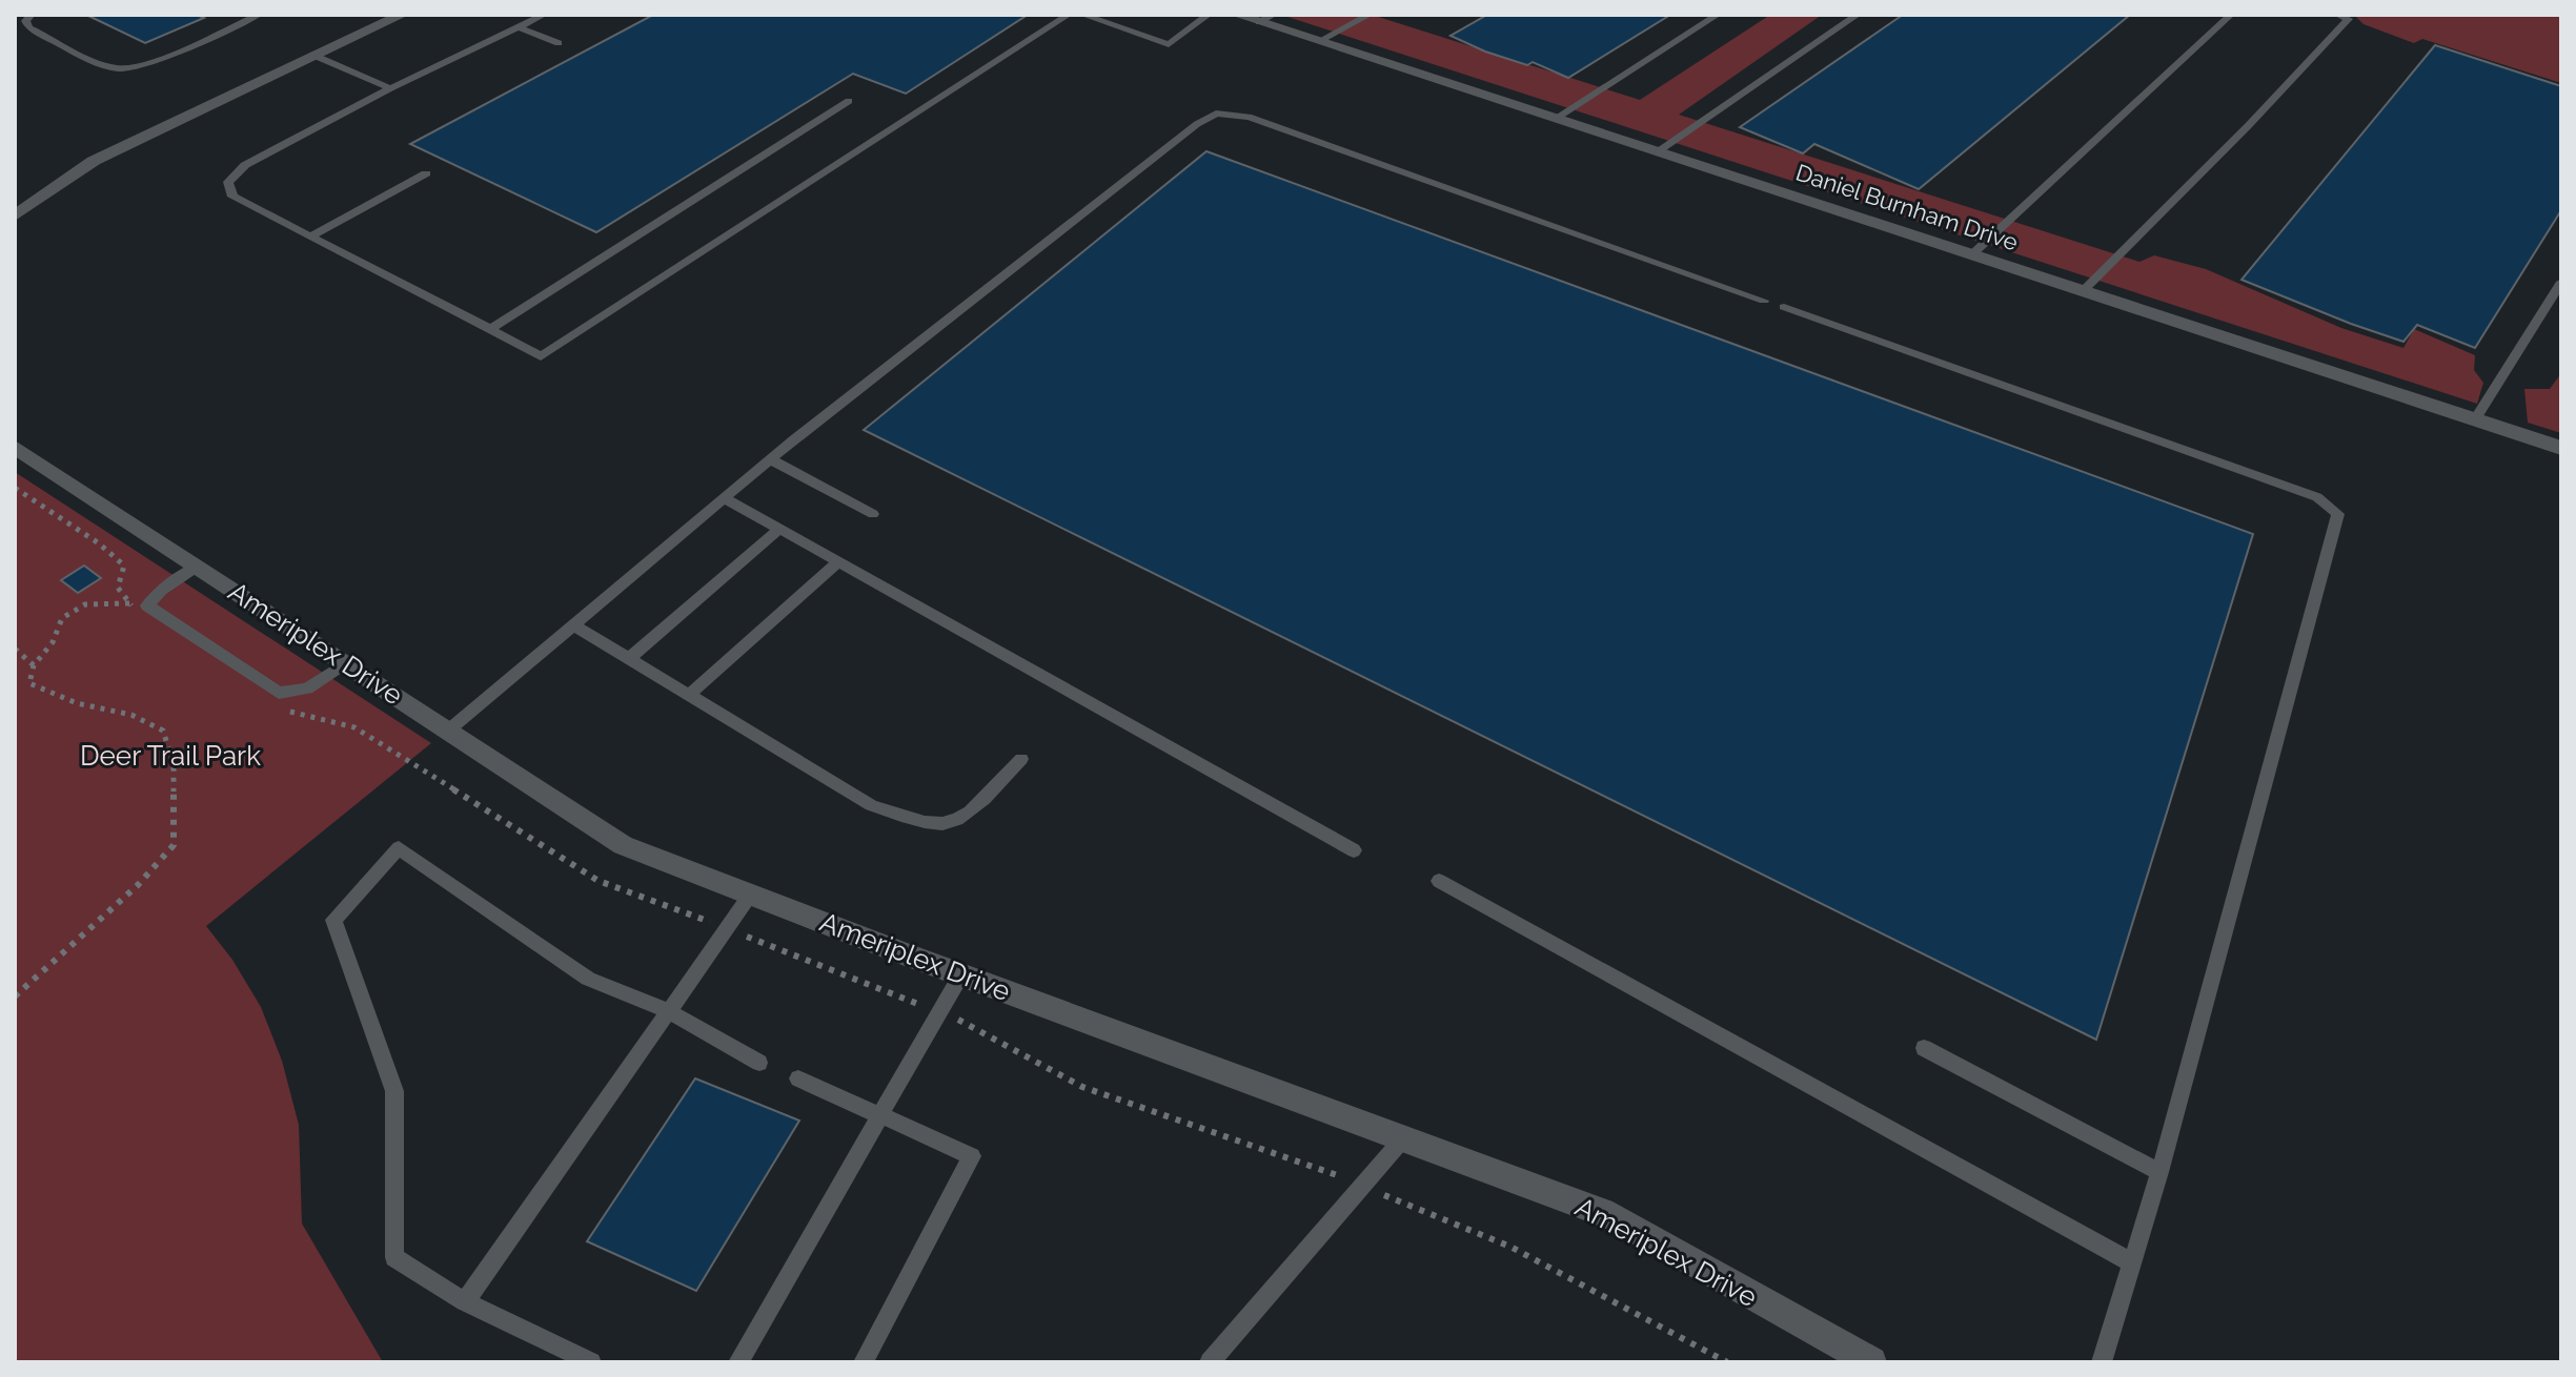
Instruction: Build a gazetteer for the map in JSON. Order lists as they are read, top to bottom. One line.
{"streets":{"street":["Daniel Burnham Drive","Ameriplex Drive"]},"parks":["Deer Trail Park"]}
